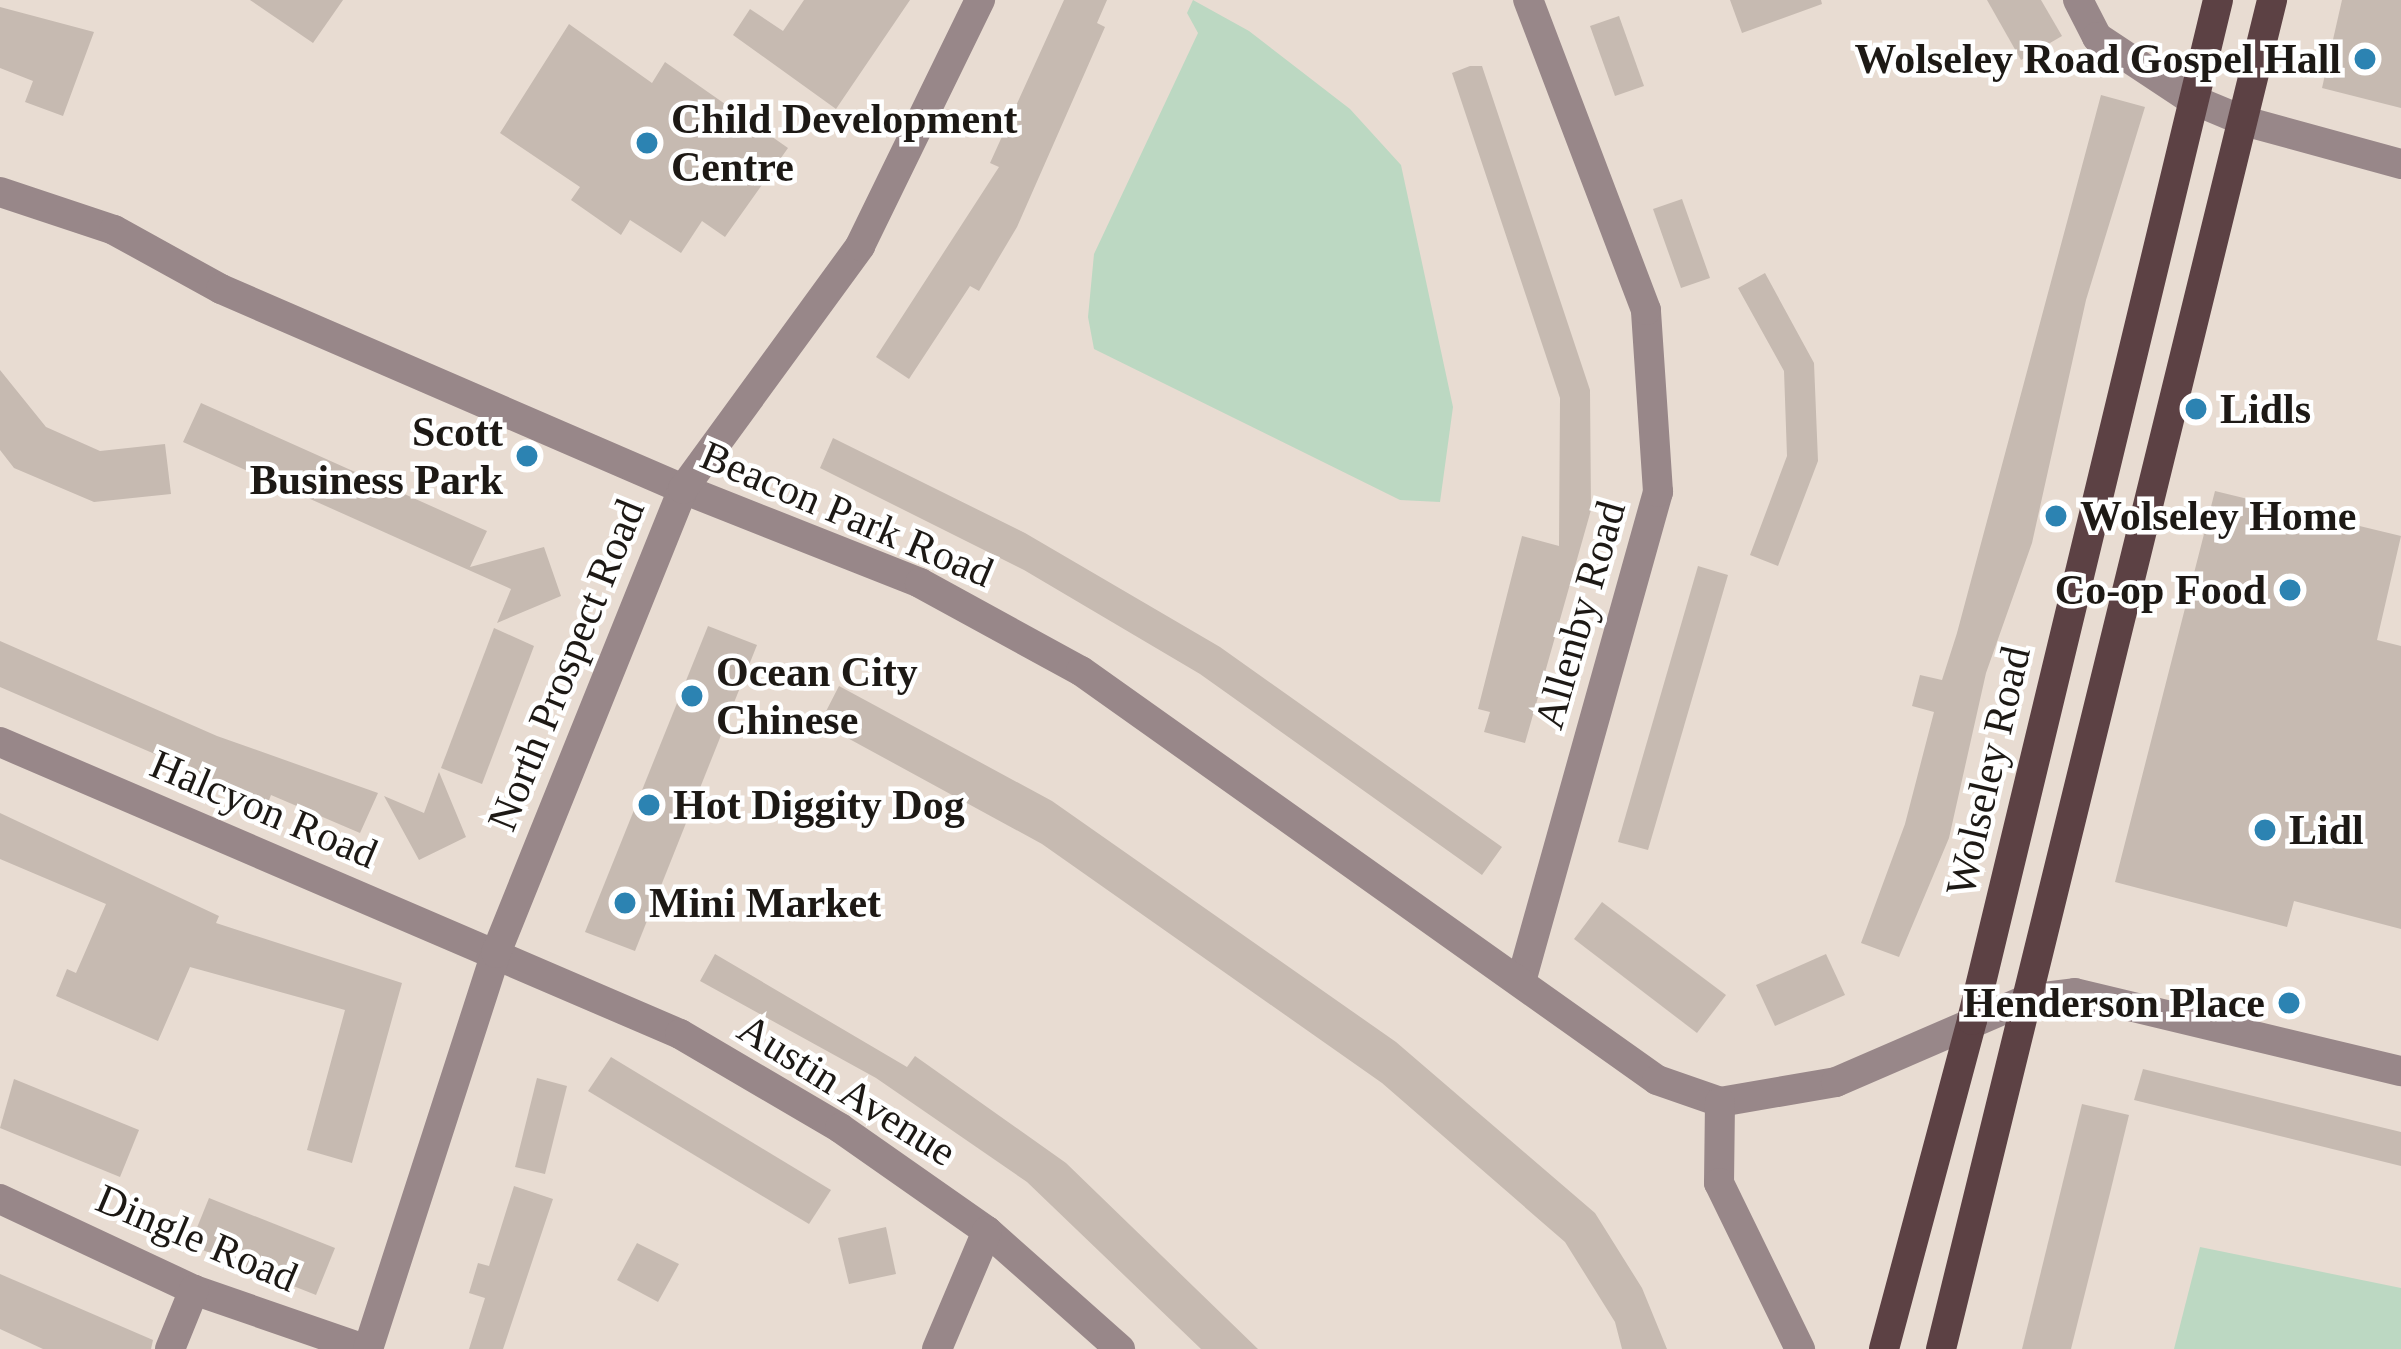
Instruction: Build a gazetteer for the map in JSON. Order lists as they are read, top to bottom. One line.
{"streets":{"main road":["Wolseley Road"],"street":["Beacon Park Road","Allenby Road","North Prospect Road","Halcyon Road","Austin Avenue","Dingle Road"]},"crossings":[["Beacon Park Road","Allenby Road"],["Beacon Park Road","North Prospect Road"],["Beacon Park Road","Wolseley Road"],["North Prospect Road","Halcyon Road"],["North Prospect Road","Austin Avenue"],["North Prospect Road","Dingle Road"],["Halcyon Road","Austin Avenue"]],"places":["Wolseley Road Gospel Hall","Child Development Centre","Lidls","Scott Business Park","Wolseley Home","Co-op Food","Ocean City Chinese","Hot Diggity Dog","Lidl","Mini Market","Henderson Place"]}
